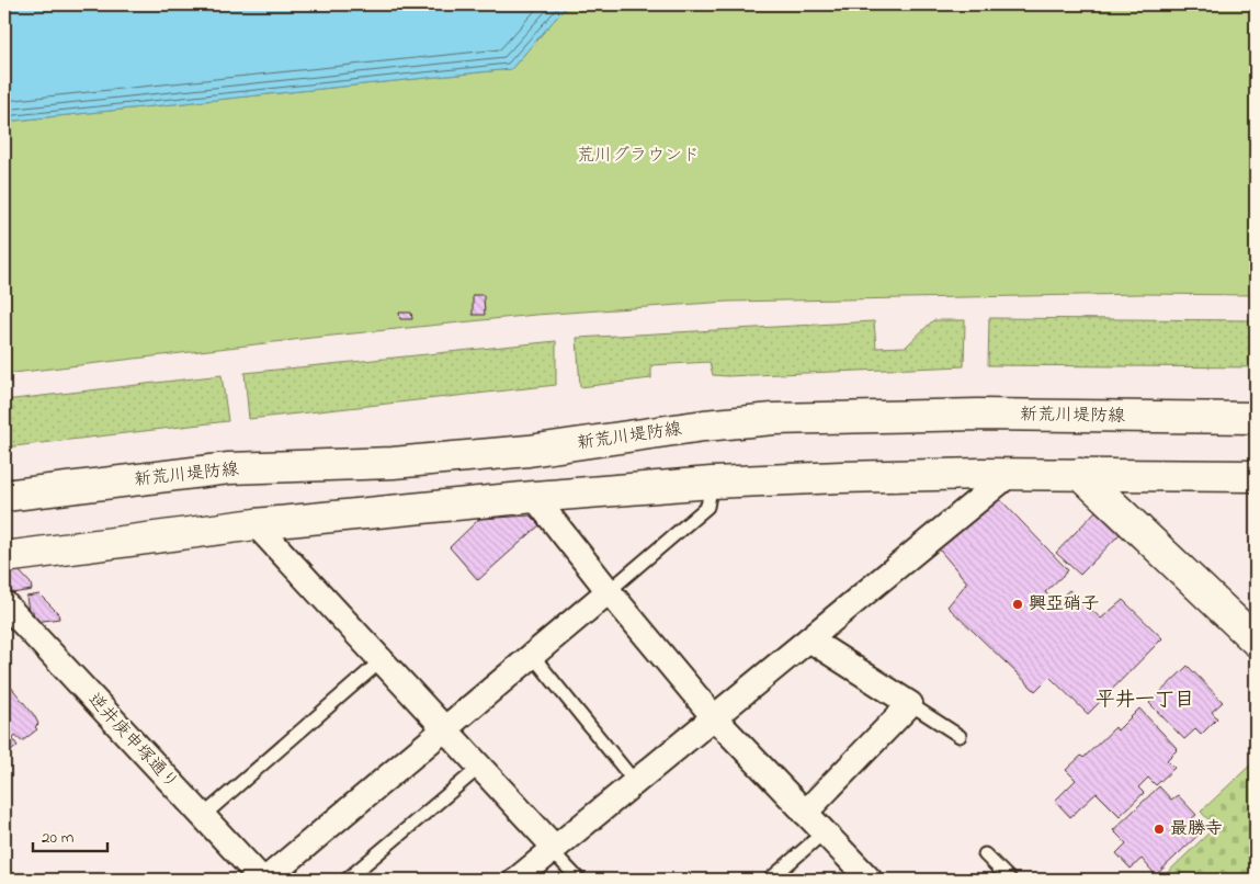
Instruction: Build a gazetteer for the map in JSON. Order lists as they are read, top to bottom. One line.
{"streets":{"main road":["新荒川堤防線"],"street":["逆井庚申塚通り"]},"districts":["平井一丁目"],"parks":["荒川グラウンド"],"places":["興亞硝子","最勝寺"],"scale_bar":"20 m"}
